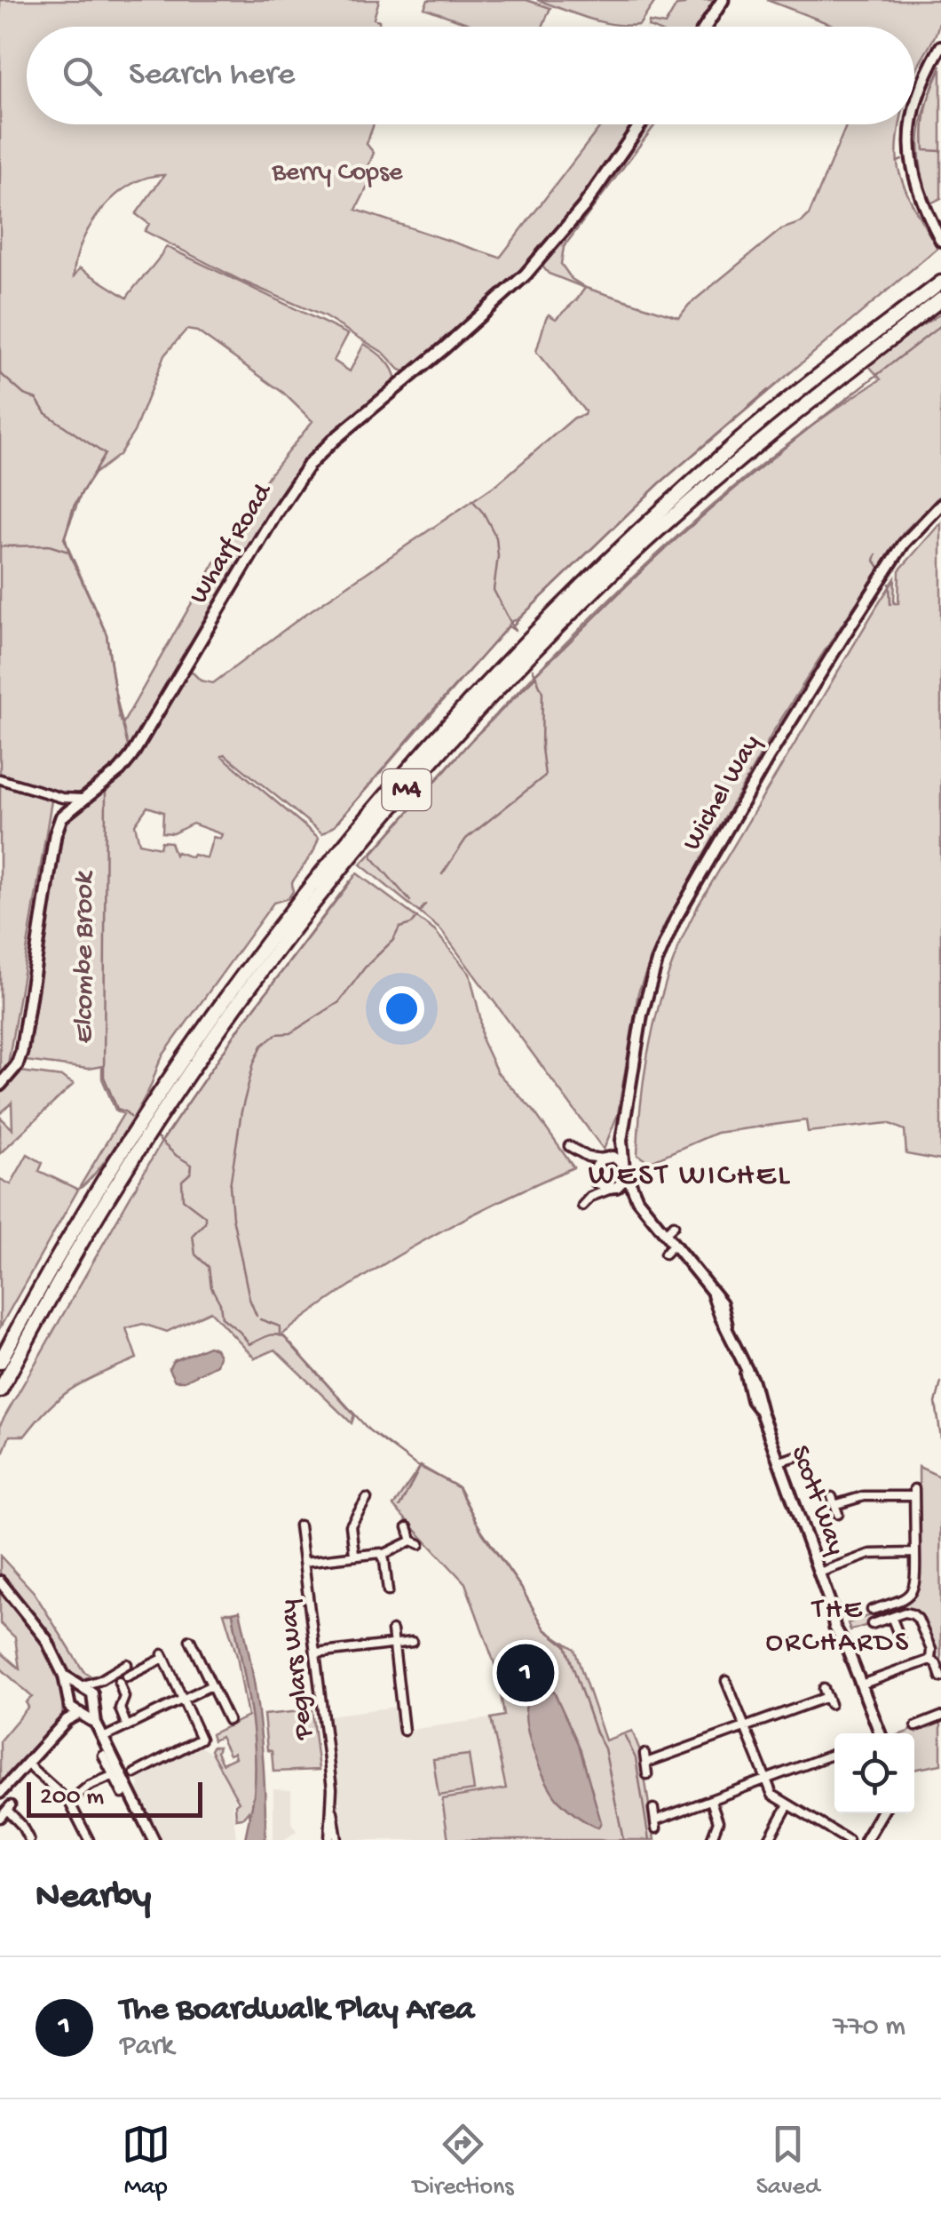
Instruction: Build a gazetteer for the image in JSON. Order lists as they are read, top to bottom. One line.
{"streets":{"highway":["M4"],"main road":["Wharf Road"],"street":["Wichel Way","Scott Way","Peglars Way"]},"crossings":[["Wichel Way","Scott Way"]],"districts":["WEST WICHEL","THE ORCHARDS"],"water":["Elcombe Brook"],"parks":["Berry Copse"],"scale_bar":"200 m","page":{"search":"Search here","pins":"1","scale":"200 m","heading":"Nearby","list":[{"mark":"1","name":"The Boardwalk Play Area","note":"Park","value":"770 m"}],"nav":["Map","Directions","Saved"]}}
